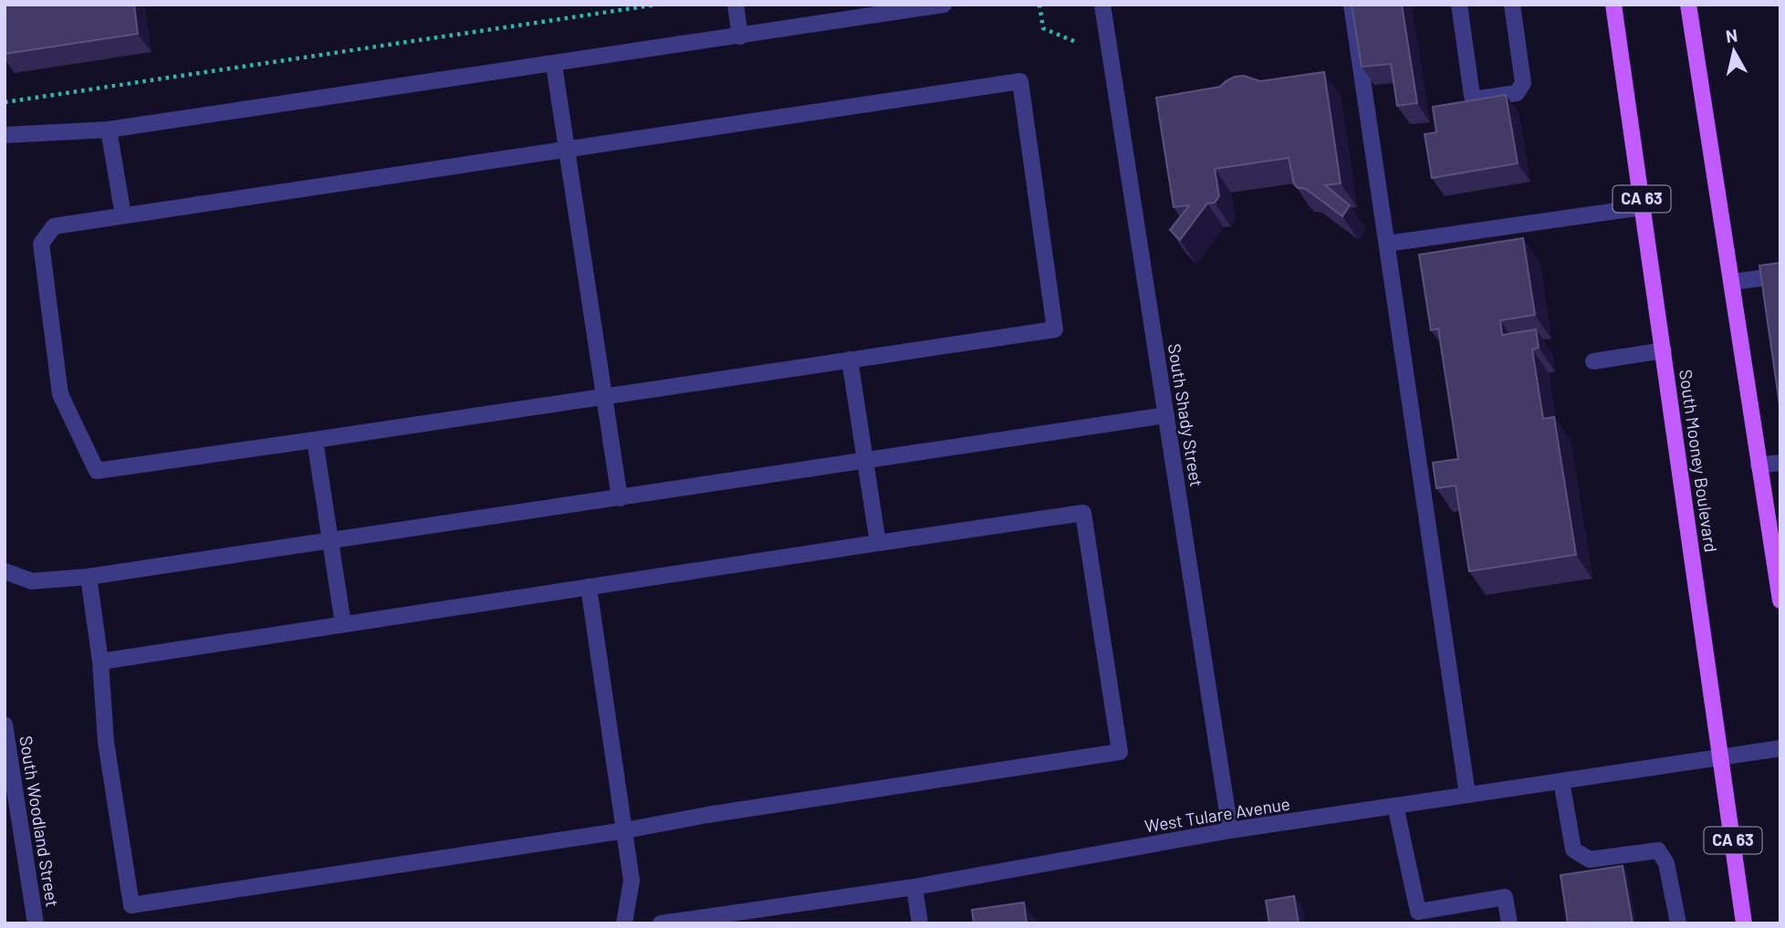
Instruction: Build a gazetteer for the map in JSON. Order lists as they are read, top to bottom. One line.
{"streets":{"main road":["CA 63","South Mooney Boulevard"],"street":["South Shady Street","West Tulare Avenue","South Woodland Street"]},"crossings":[["South Shady Street","West Tulare Avenue"],["South Mooney Boulevard","West Tulare Avenue"]],"north":"top"}
